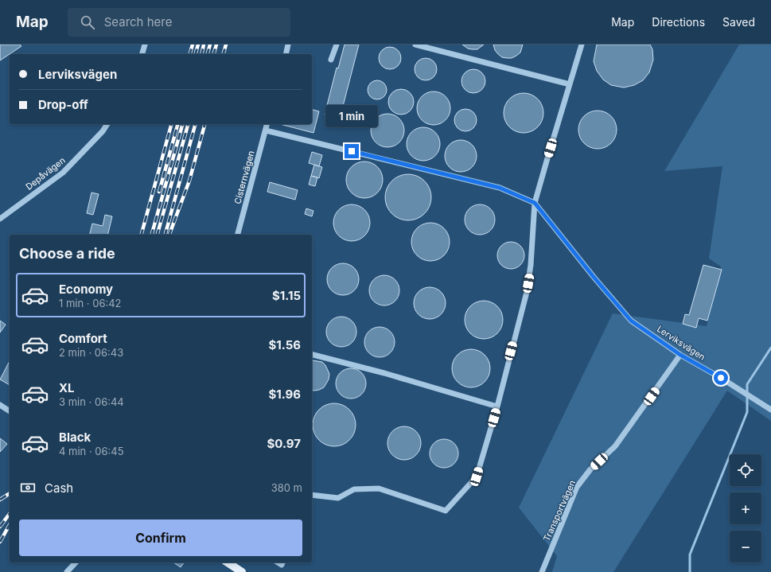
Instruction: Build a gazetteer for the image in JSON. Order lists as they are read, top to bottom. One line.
{"streets":{"street":["Depåvägen","Cisternvägen","Lerviksvägen","Transportvägen"]},"crossings":[["Lerviksvägen","Transportvägen"]],"page":{"header":"Map","search":"Search here","nav":["Map","Directions","Saved"],"banner":["Lerviksvägen","Drop-off"],"bubble":"1 min","heading":"Choose a ride","list":[{"name":"Economy","note":"1 min · 06:42","value":"$1.15"},{"name":"Comfort","note":"2 min · 06:43","value":"$1.56"},{"name":"XL","note":"3 min · 06:44","value":"$1.96"},{"name":"Black","note":"4 min · 06:45","value":"$0.97"}],"map_buttons":["+","−"],"pay":["Cash","380 m"],"buttons":"Confirm"}}
